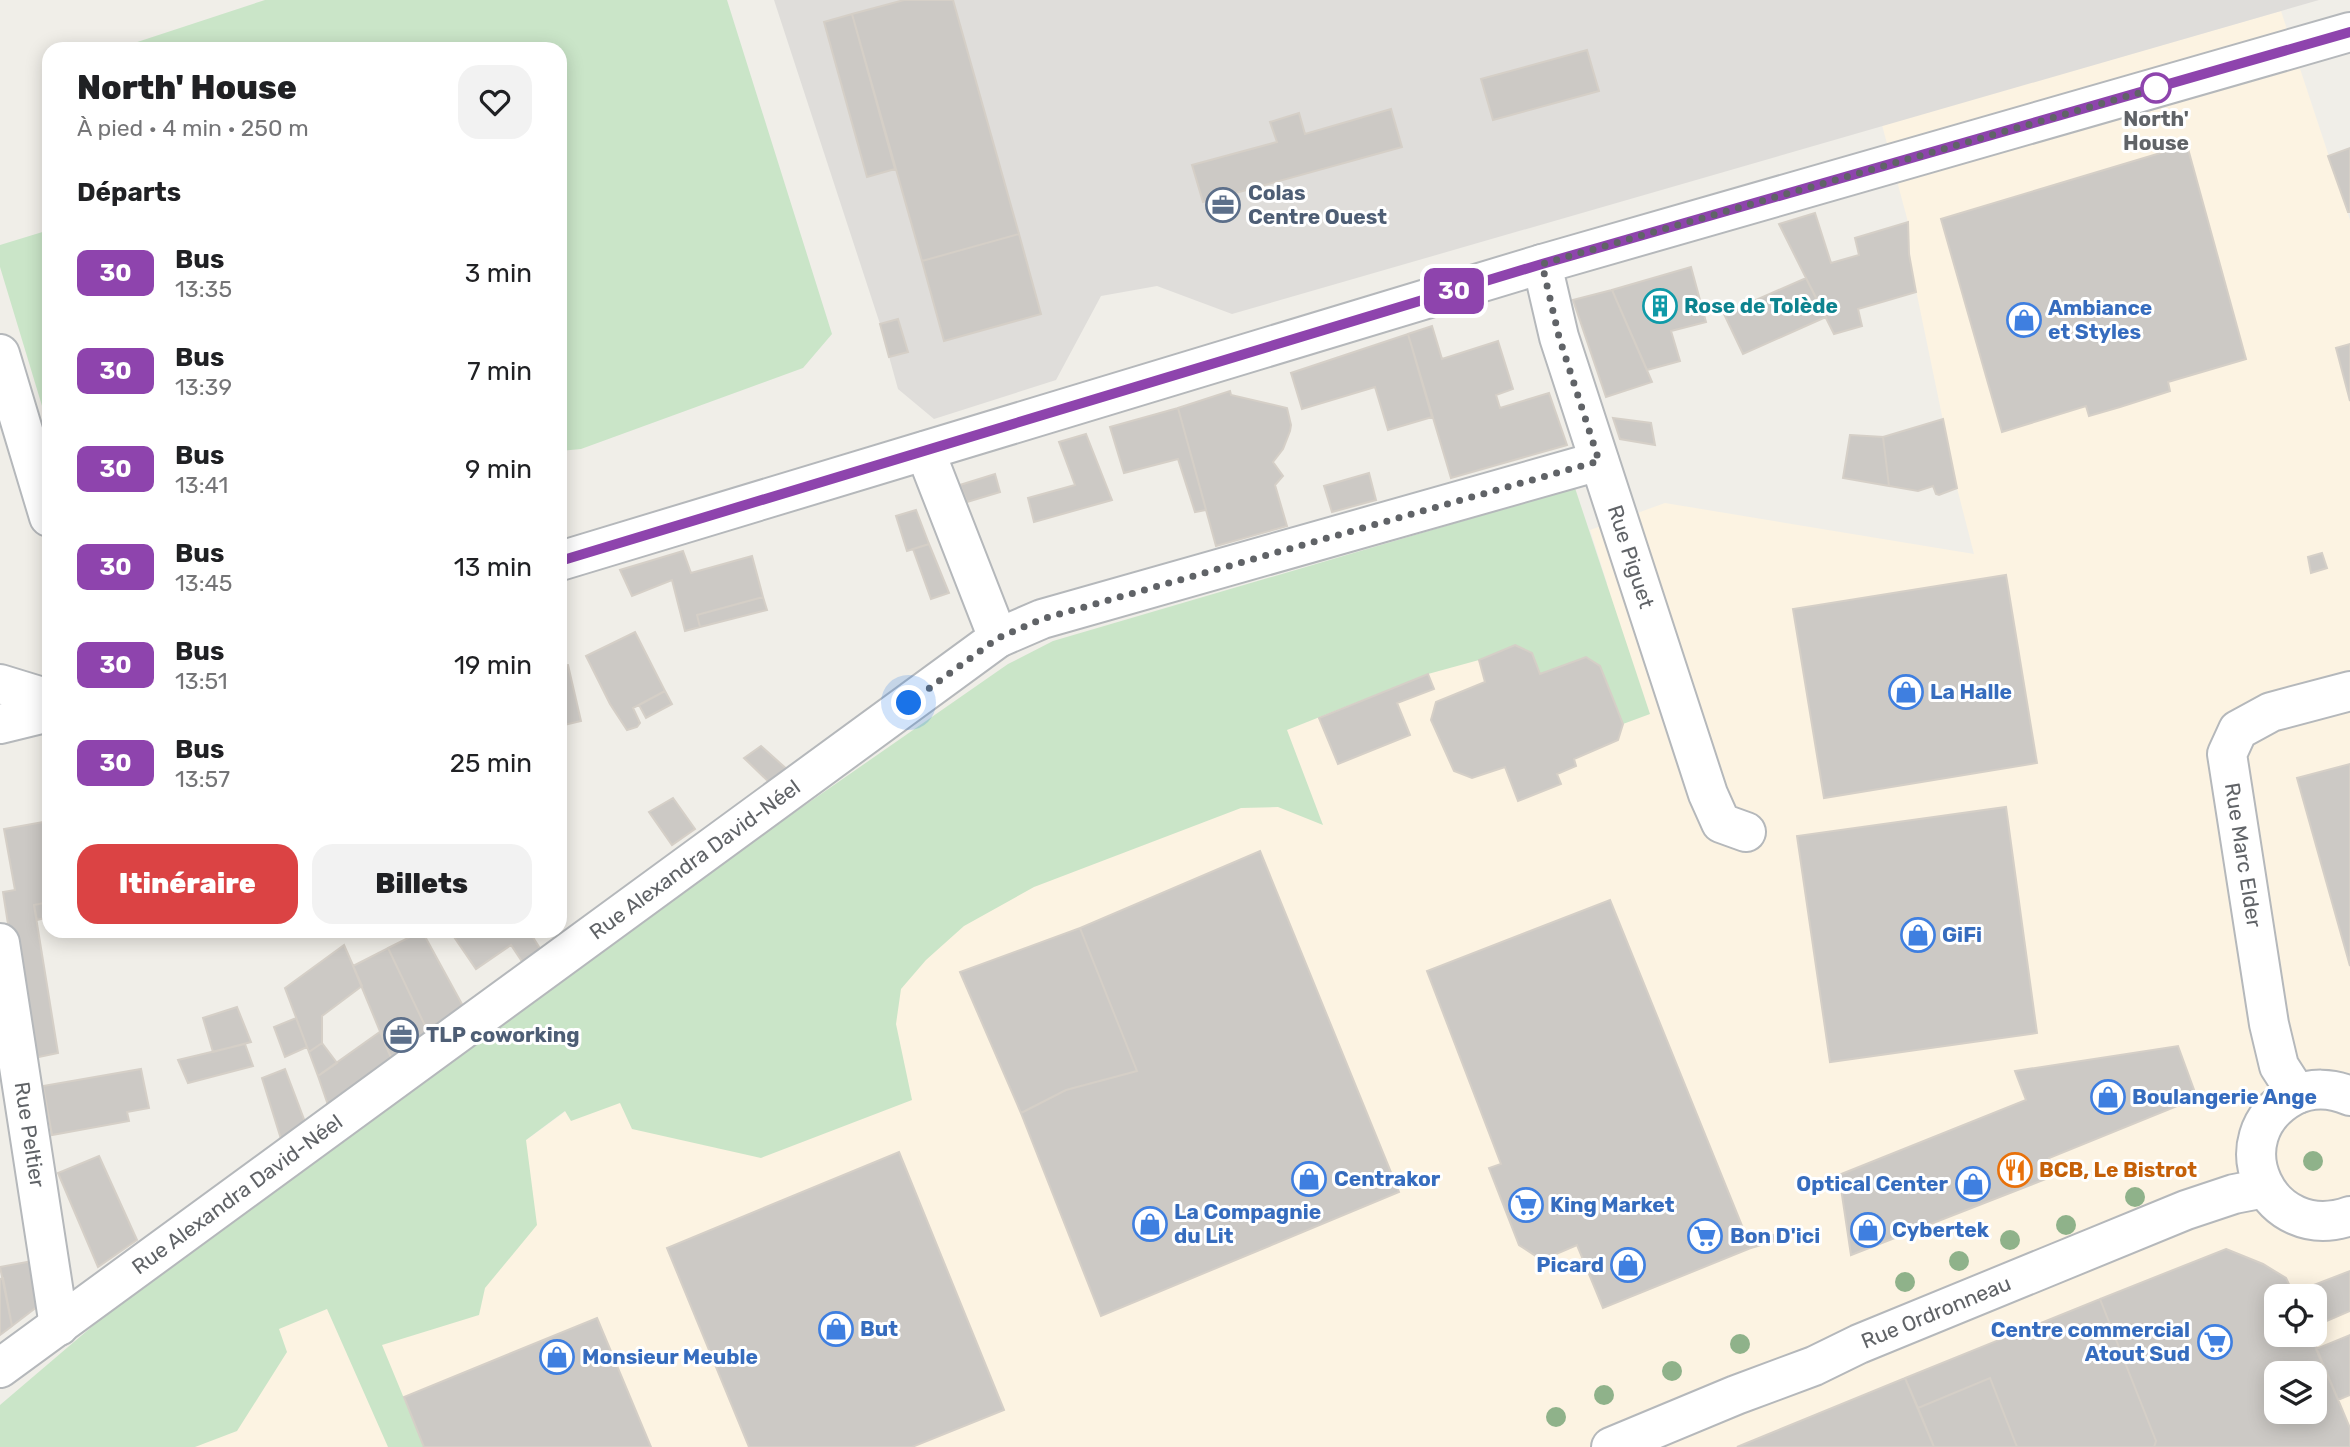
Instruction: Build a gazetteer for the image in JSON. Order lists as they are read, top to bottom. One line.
{"streets":{"street":["Rue Piguet","Rue Marc Elder","Rue Alexandra David-Néel","Rue Peltier","Rue Ordronneau"]},"crossings":[["Rue Piguet","Rue Alexandra David-Néel"],["Rue Alexandra David-Néel","Rue Peltier"]],"places":{"other":["North' House"],"office":["Colas Centre Ouest","TLP coworking"],"building":["Rose de Tolède"],"shop":["Ambiance et Styles","La Halle","GiFi","Boulangerie Ange","Centrakor","Optical Center","La Compagnie du Lit","Cybertek","Picard","But","Monsieur Meuble"],"restaurant":["BCB, Le Bistrot"],"supermarket":["King Market","Bon D'ici","Centre commercial Atout Sud"]},"lines":["bus line 30"],"page":{"on_map":"30","heading":[["North' House","À pied · 4 min · 250 m"],"Départs"],"list":[{"mark":"30","name":"Bus","note":"13:35","value":"3 min"},{"mark":"30","name":"Bus","note":"13:39","value":"7 min"},{"mark":"30","name":"Bus","note":"13:41","value":"9 min"},{"mark":"30","name":"Bus","note":"13:45","value":"13 min"},{"mark":"30","name":"Bus","note":"13:51","value":"19 min"},{"mark":"30","name":"Bus","note":"13:57","value":"25 min"}],"buttons":["Itinéraire","Billets"]}}
